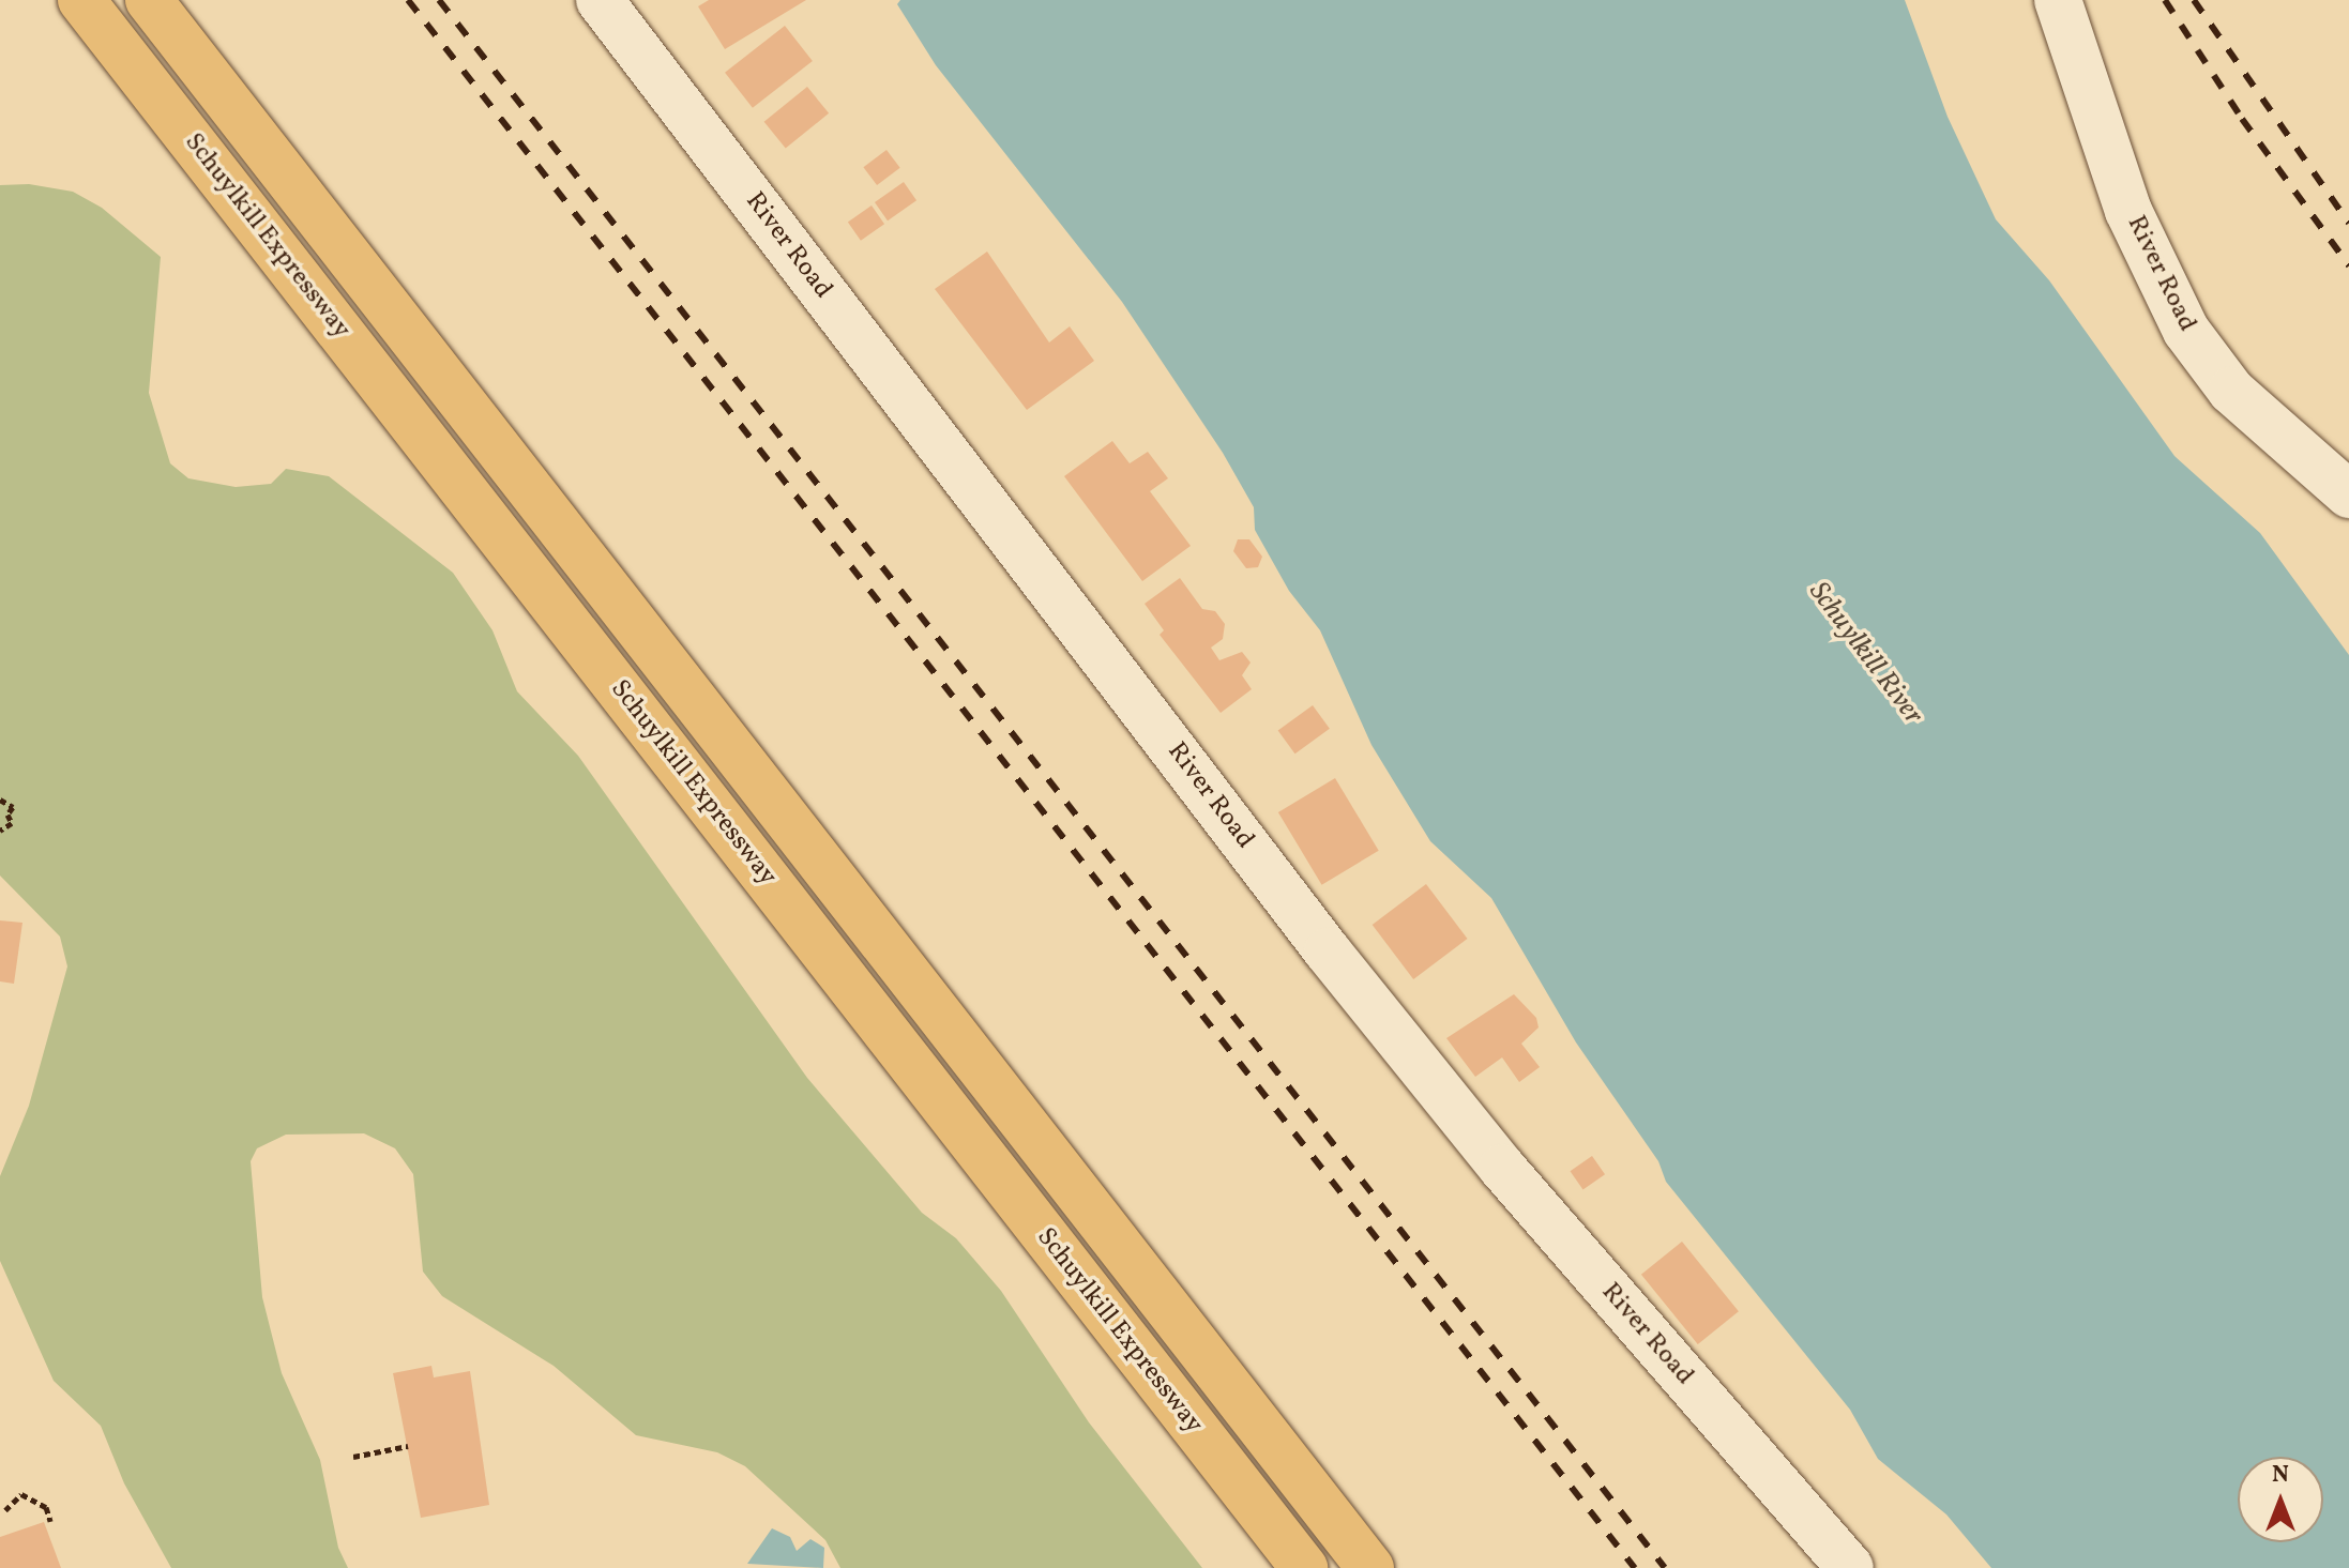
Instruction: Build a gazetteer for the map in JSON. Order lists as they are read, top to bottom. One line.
{"streets":{"highway":["Schuylkill Expressway"],"street":["River Road"]},"water":["Schuylkill River"],"north":"top"}
